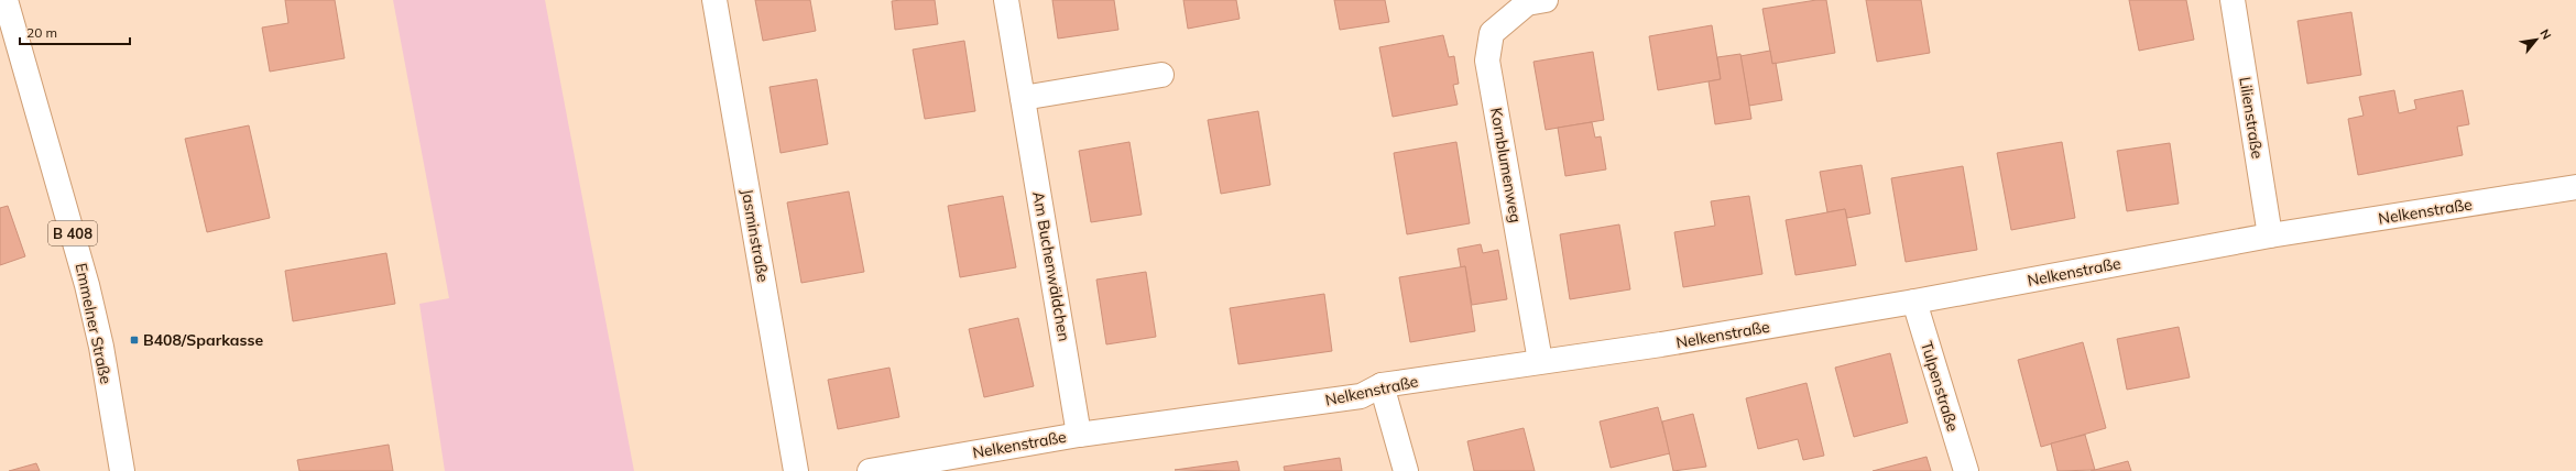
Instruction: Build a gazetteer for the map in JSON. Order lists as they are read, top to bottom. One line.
{"streets":{"street":["Lilienstraße","Kornblumenweg","Nelkenstraße","B 408","Jasminstraße","Am Buchenwäldchen","Emmelner Straße","Tulpenstraße"]},"crossings":[["Lilienstraße","Nelkenstraße"],["Kornblumenweg","Nelkenstraße"],["Nelkenstraße","Am Buchenwäldchen"],["Nelkenstraße","Tulpenstraße"]],"places":{"transit":["B408/Sparkasse"]},"scale_bar":"20 m","north":"top right"}
